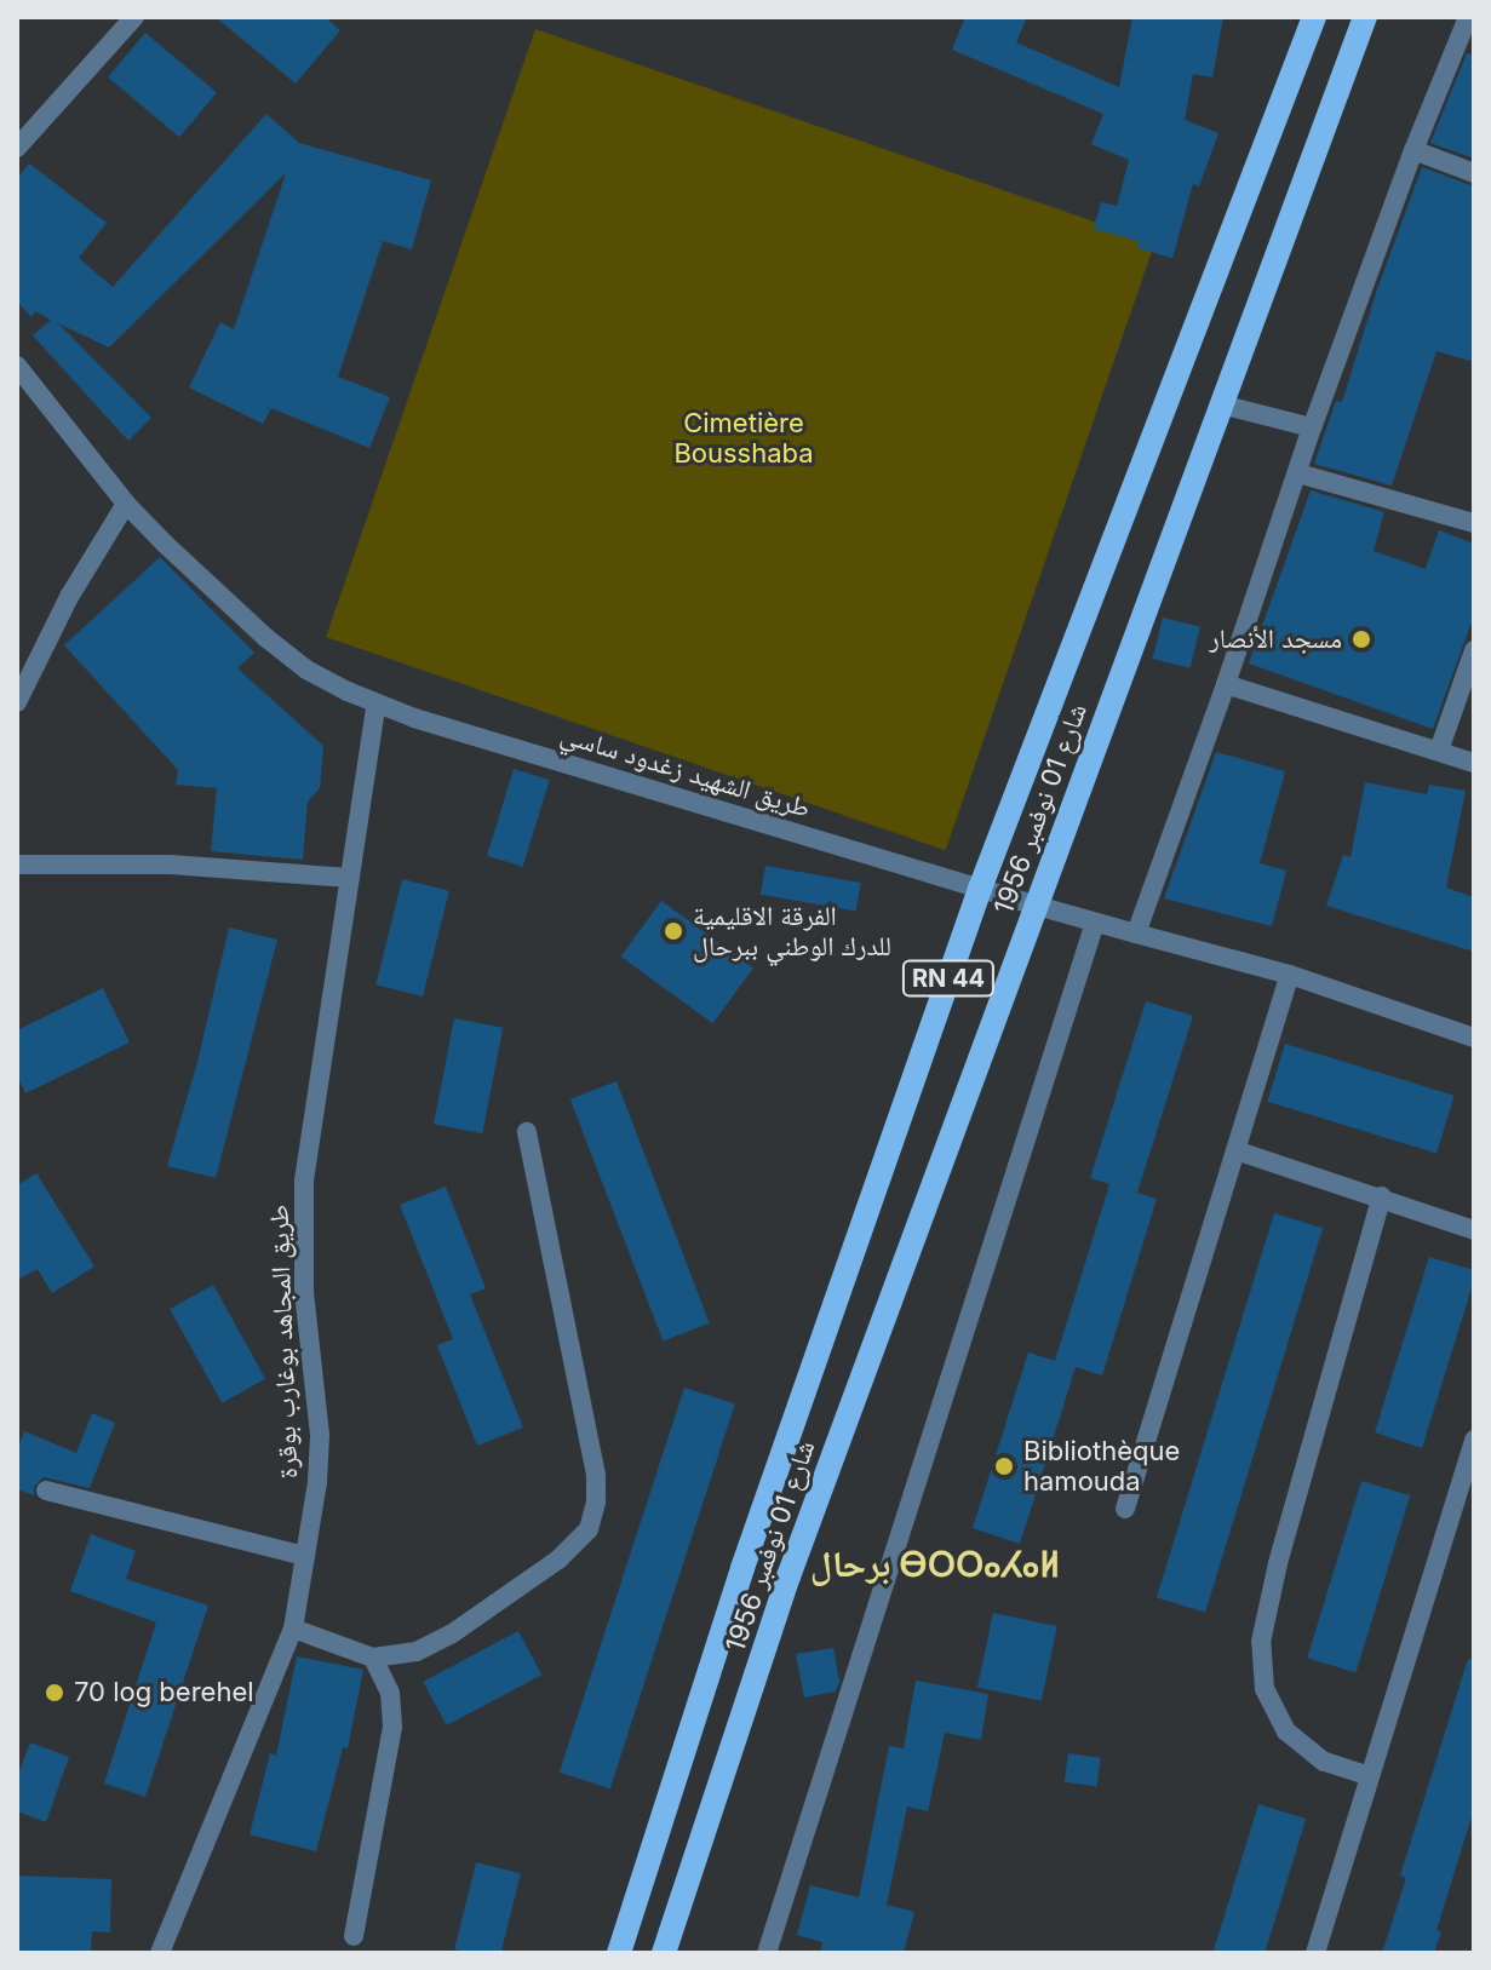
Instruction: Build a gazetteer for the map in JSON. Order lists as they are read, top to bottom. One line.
{"streets":{"main road":["شارع 01 نوفمبر 1956","RN 44"],"street":["طريق الشهيد زغدود ساسي","طريق المجاهد بوغارب بوقرة"]},"crossings":[["طريق الشهيد زغدود ساسي","شارع 01 نوفمبر 1956"],["طريق الشهيد زغدود ساسي","طريق المجاهد بوغارب بوقرة"]],"districts":["برحال ⴱⵔⵔⴰⵃⴰⵍ"],"parks":["Cimetière Bousshaba"],"places":["مسجد الأنصار","الفرقة الاقليمية للدرك الوطني ببرحال","Bibliothèque hamouda","70 log berehel"]}
